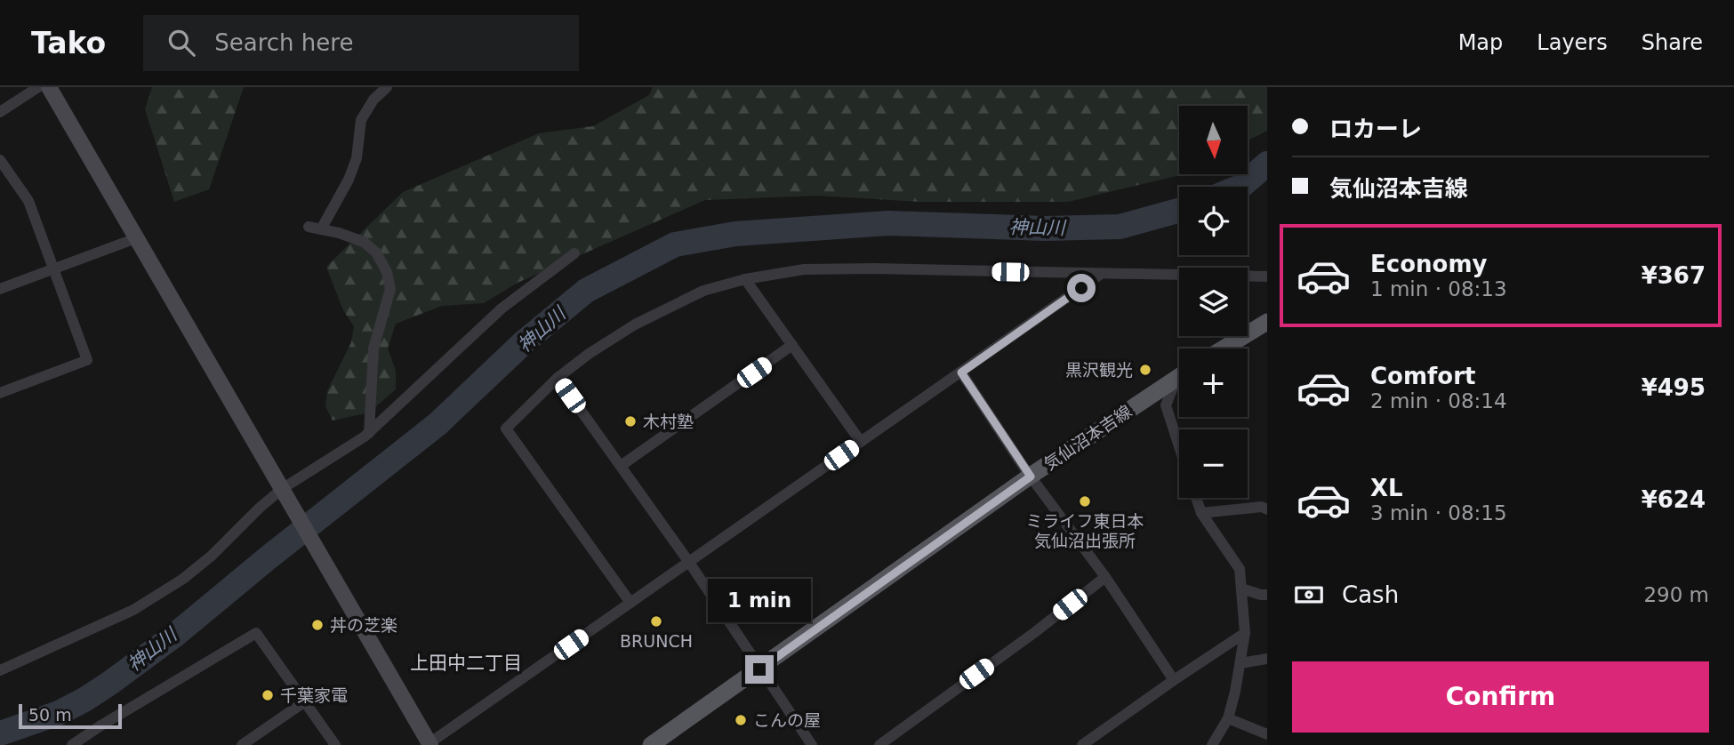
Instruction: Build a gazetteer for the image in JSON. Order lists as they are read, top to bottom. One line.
{"streets":{"main road":["気仙沼本吉線"]},"districts":["上田中二丁目"],"water":["神山川"],"places":["黒沢観光","木村塾","ミライフ東日本 気仙沼出張所","BRUNCH","丼の芝楽","千葉家電","こんの屋"],"scale_bar":"50 m","north":"bottom","page":{"header":"Tako","search":"Search here","nav":["Map","Layers","Share"],"banner":["ロカーレ","気仙沼本吉線"],"map_buttons":["+","−"],"list":[{"name":"Economy","note":"1 min · 08:13","value":"¥367"},{"name":"Comfort","note":"2 min · 08:14","value":"¥495"},{"name":"XL","note":"3 min · 08:15","value":"¥624"}],"pay":["Cash","290 m"],"bubble":"1 min","buttons":"Confirm","scale":"50 m"}}
